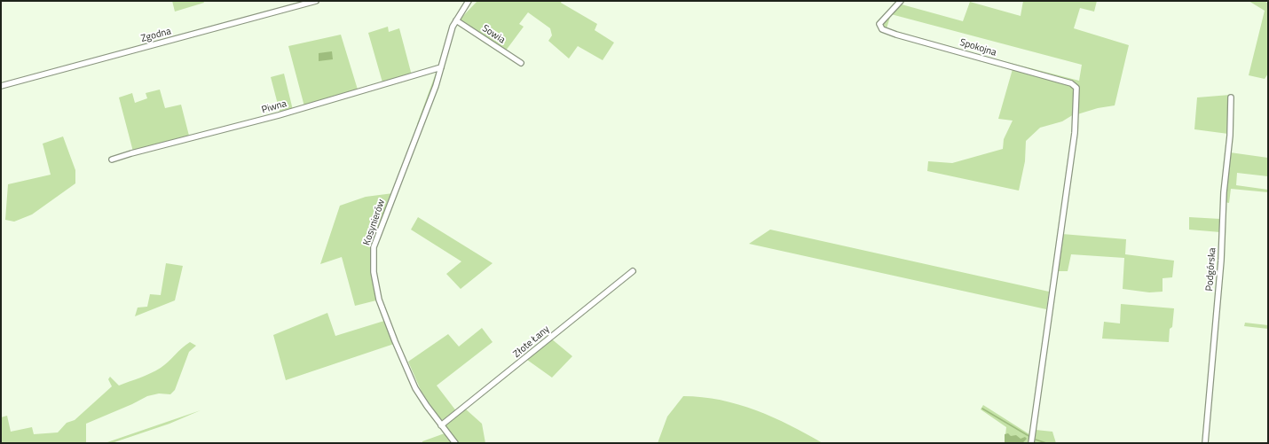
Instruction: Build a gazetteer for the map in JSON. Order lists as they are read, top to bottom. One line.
{"streets":{"street":["Sowia","Zgodna","Spokojna","Piwna","Kosynierów","Podgórska","Złote Łany"]},"crossings":[["Sowia","Kosynierów"],["Piwna","Kosynierów"],["Kosynierów","Złote Łany"]]}
